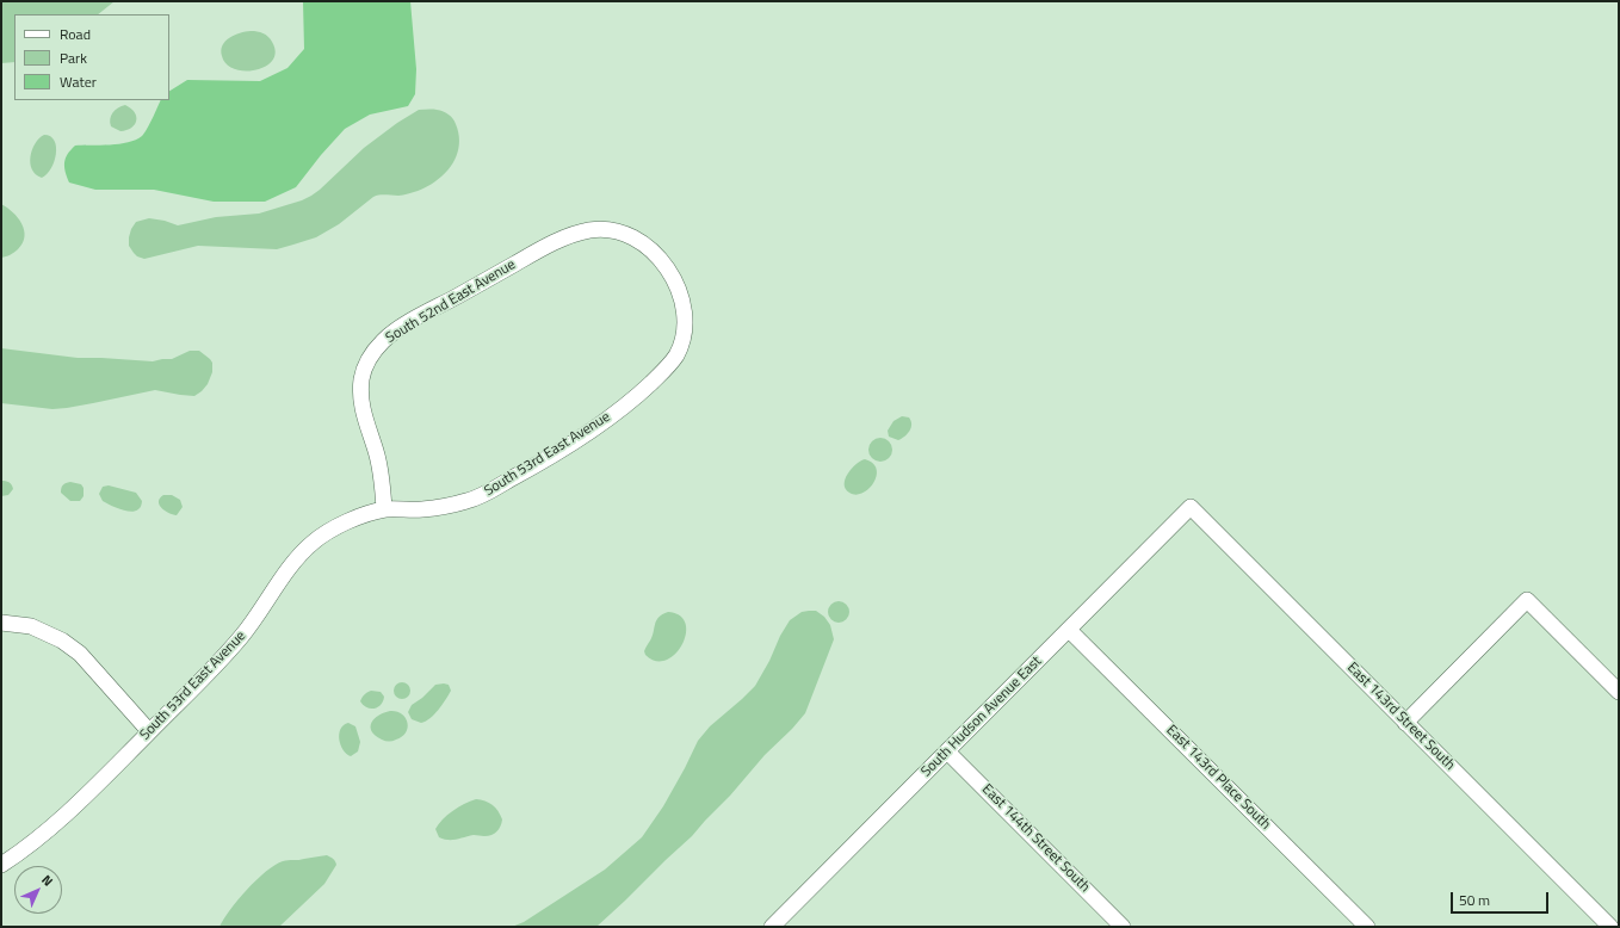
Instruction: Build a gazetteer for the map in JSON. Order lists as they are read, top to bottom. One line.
{"streets":{"street":["South 52nd East Avenue","South 53rd East Avenue","South Hudson Avenue East","East 143rd Street South","East 143rd Place South","East 144th Street South"]},"crossings":[["South 52nd East Avenue","South 53rd East Avenue"],["South Hudson Avenue East","East 143rd Street South"],["South Hudson Avenue East","East 143rd Place South"],["South Hudson Avenue East","East 144th Street South"]],"legend":["Road","Park","Water"],"scale_bar":"50 m","north":"top right"}
